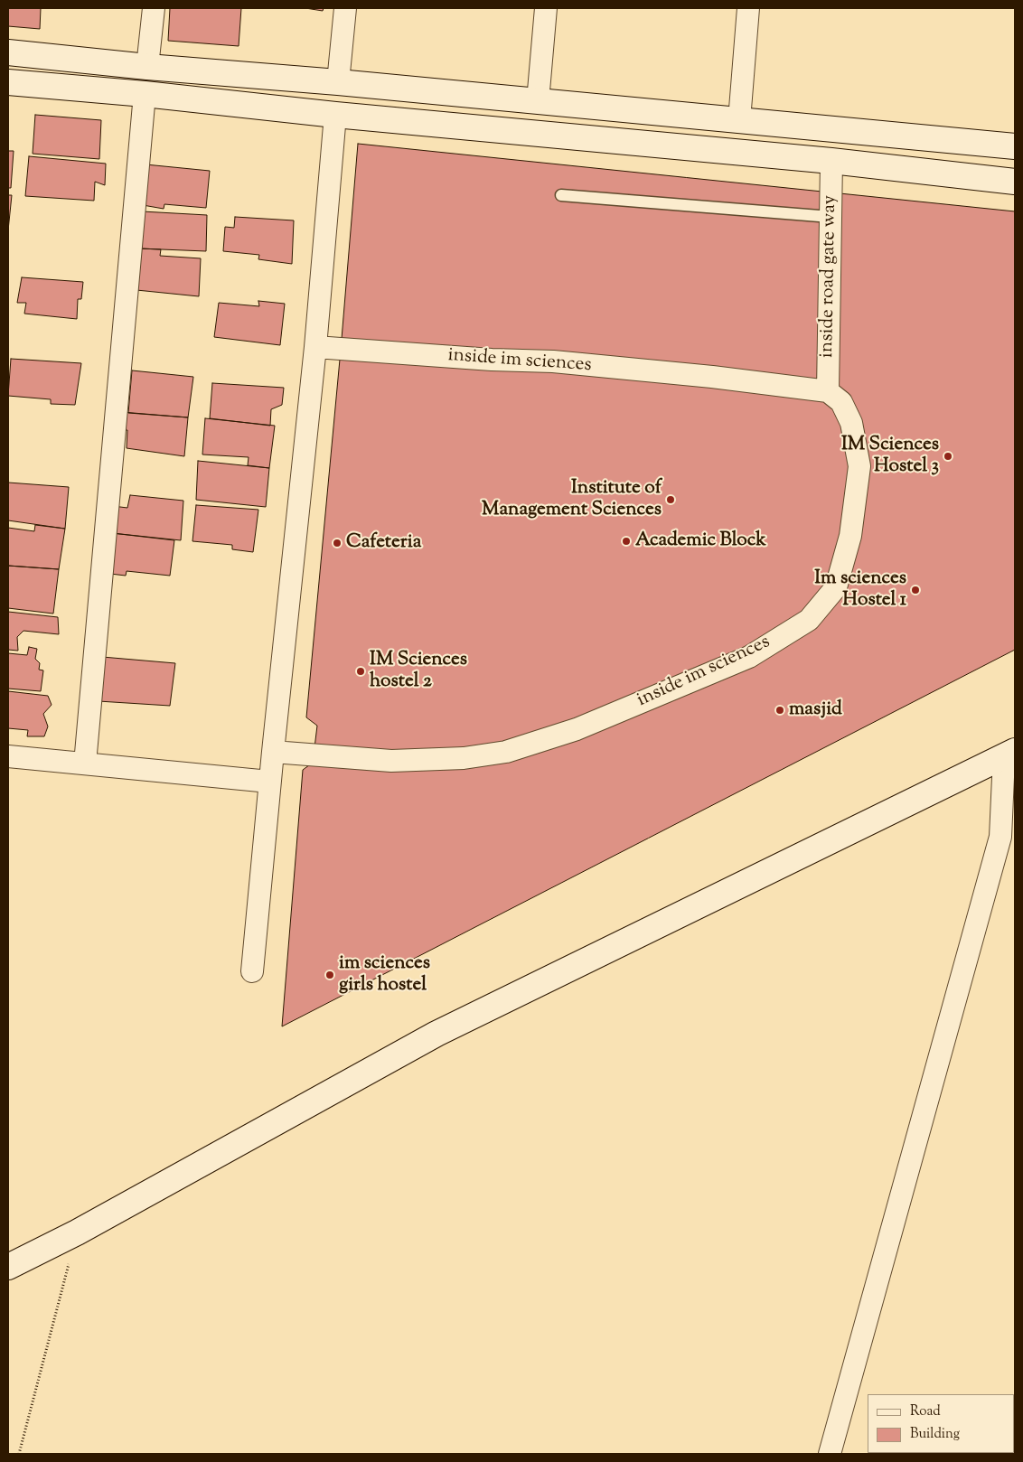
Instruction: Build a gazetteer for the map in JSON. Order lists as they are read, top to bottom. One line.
{"streets":{"street":["inside road gate way","inside im sciences"]},"crossings":[["inside road gate way","inside im sciences"]],"places":["IM Sciences Hostel 3","Institute of Management Sciences","Academic Block","Cafeteria","Im sciences Hostel 1","IM Sciences hostel 2","masjid","im sciences girls hostel"],"legend":["Road","Building"]}
